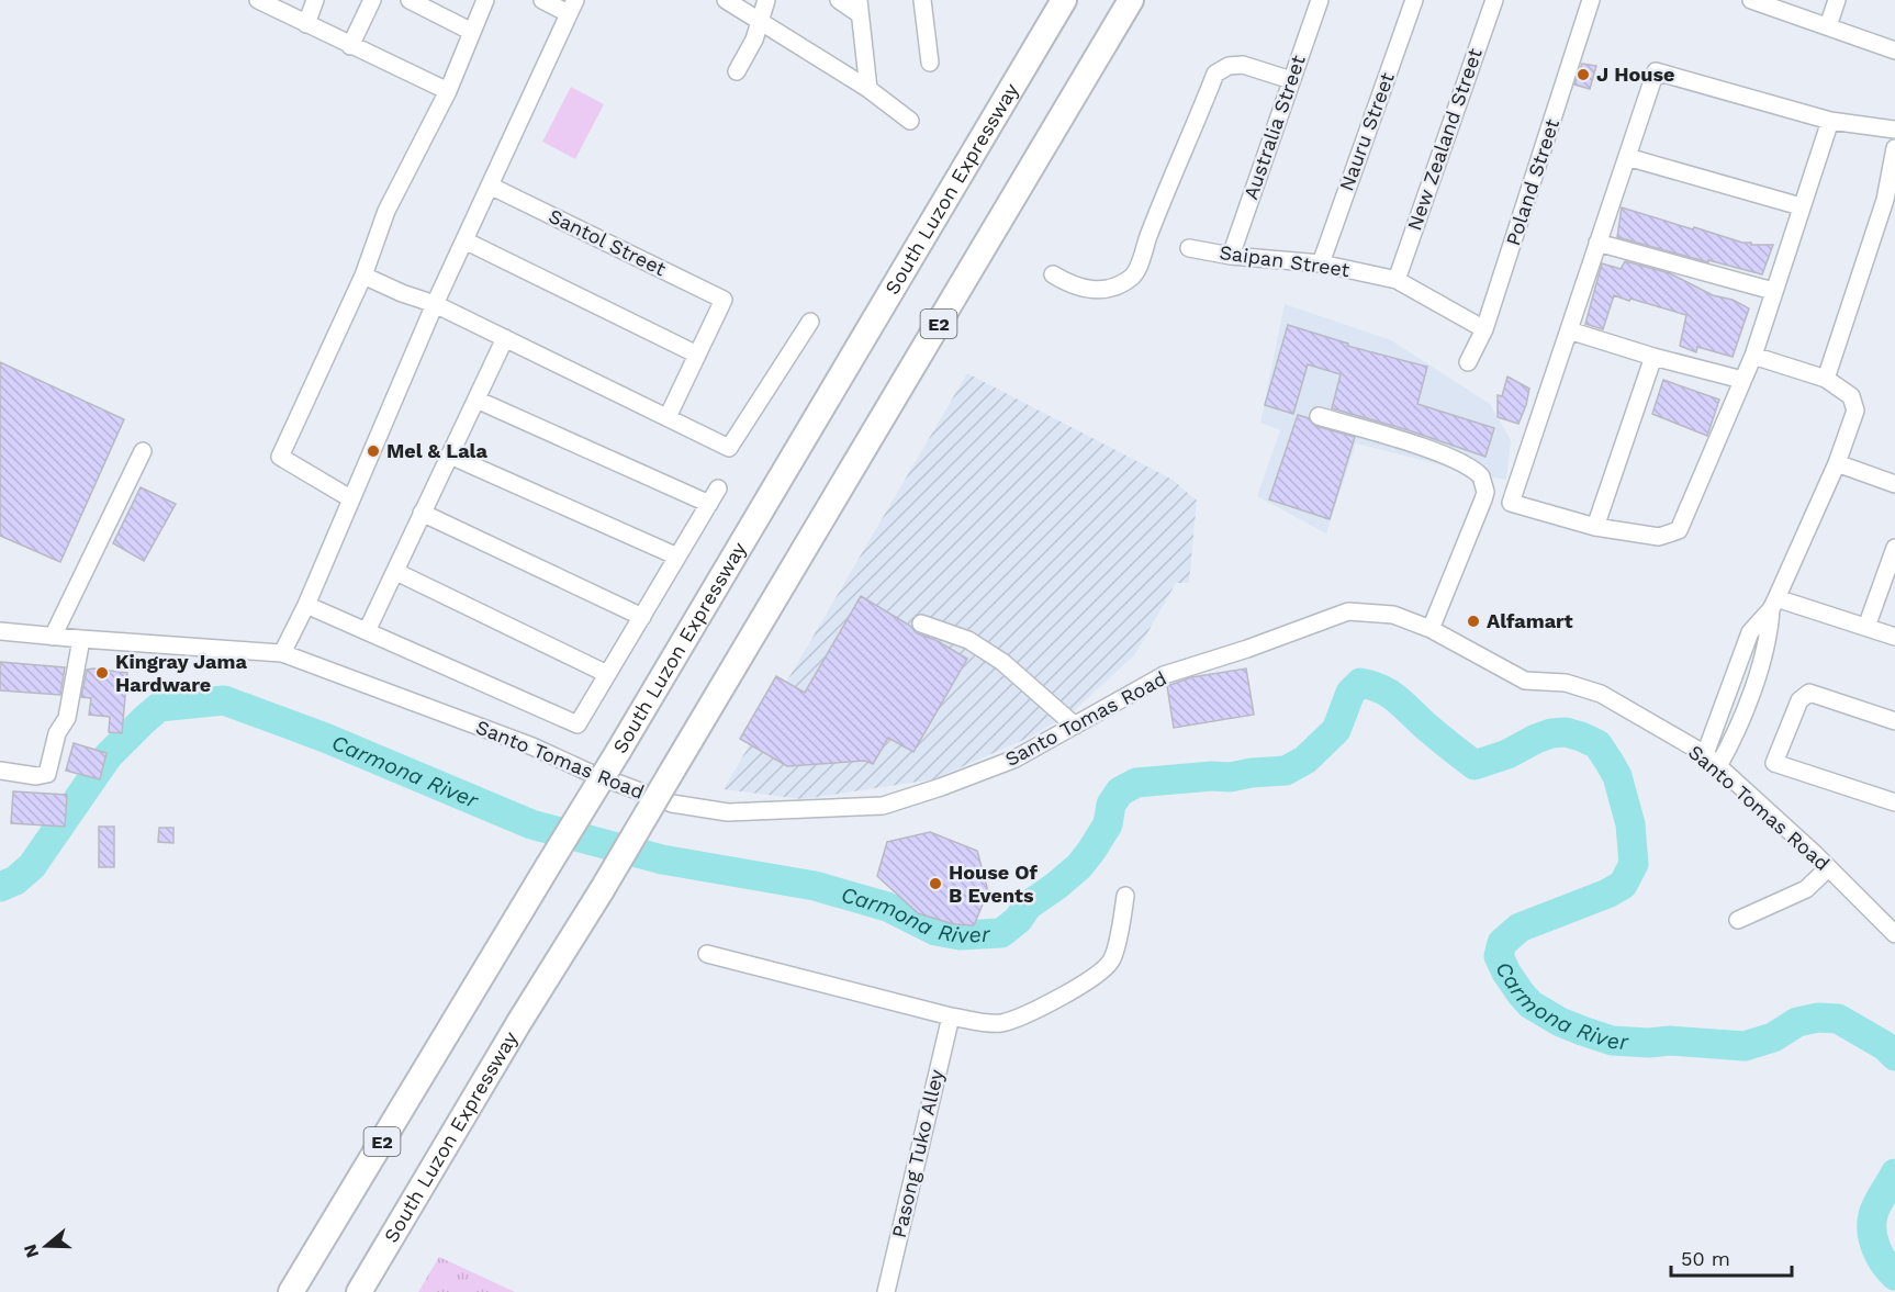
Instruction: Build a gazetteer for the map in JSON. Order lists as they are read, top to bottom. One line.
{"streets":{"highway":["South Luzon Expressway","E2"],"street":["Australia Street","Nauru Street","New Zealand Street","Poland Street","Santol Street","Saipan Street","Santo Tomas Road","Pasong Tuko Alley"]},"crossings":[["Australia Street","Saipan Street"],["Nauru Street","Saipan Street"],["New Zealand Street","Saipan Street"],["Poland Street","Saipan Street"]],"water":["Carmona River"],"places":["J House","Mel & Lala","Alfamart","Kingray Jama Hardware","House Of B Events"],"scale_bar":"50 m","north":"left"}
